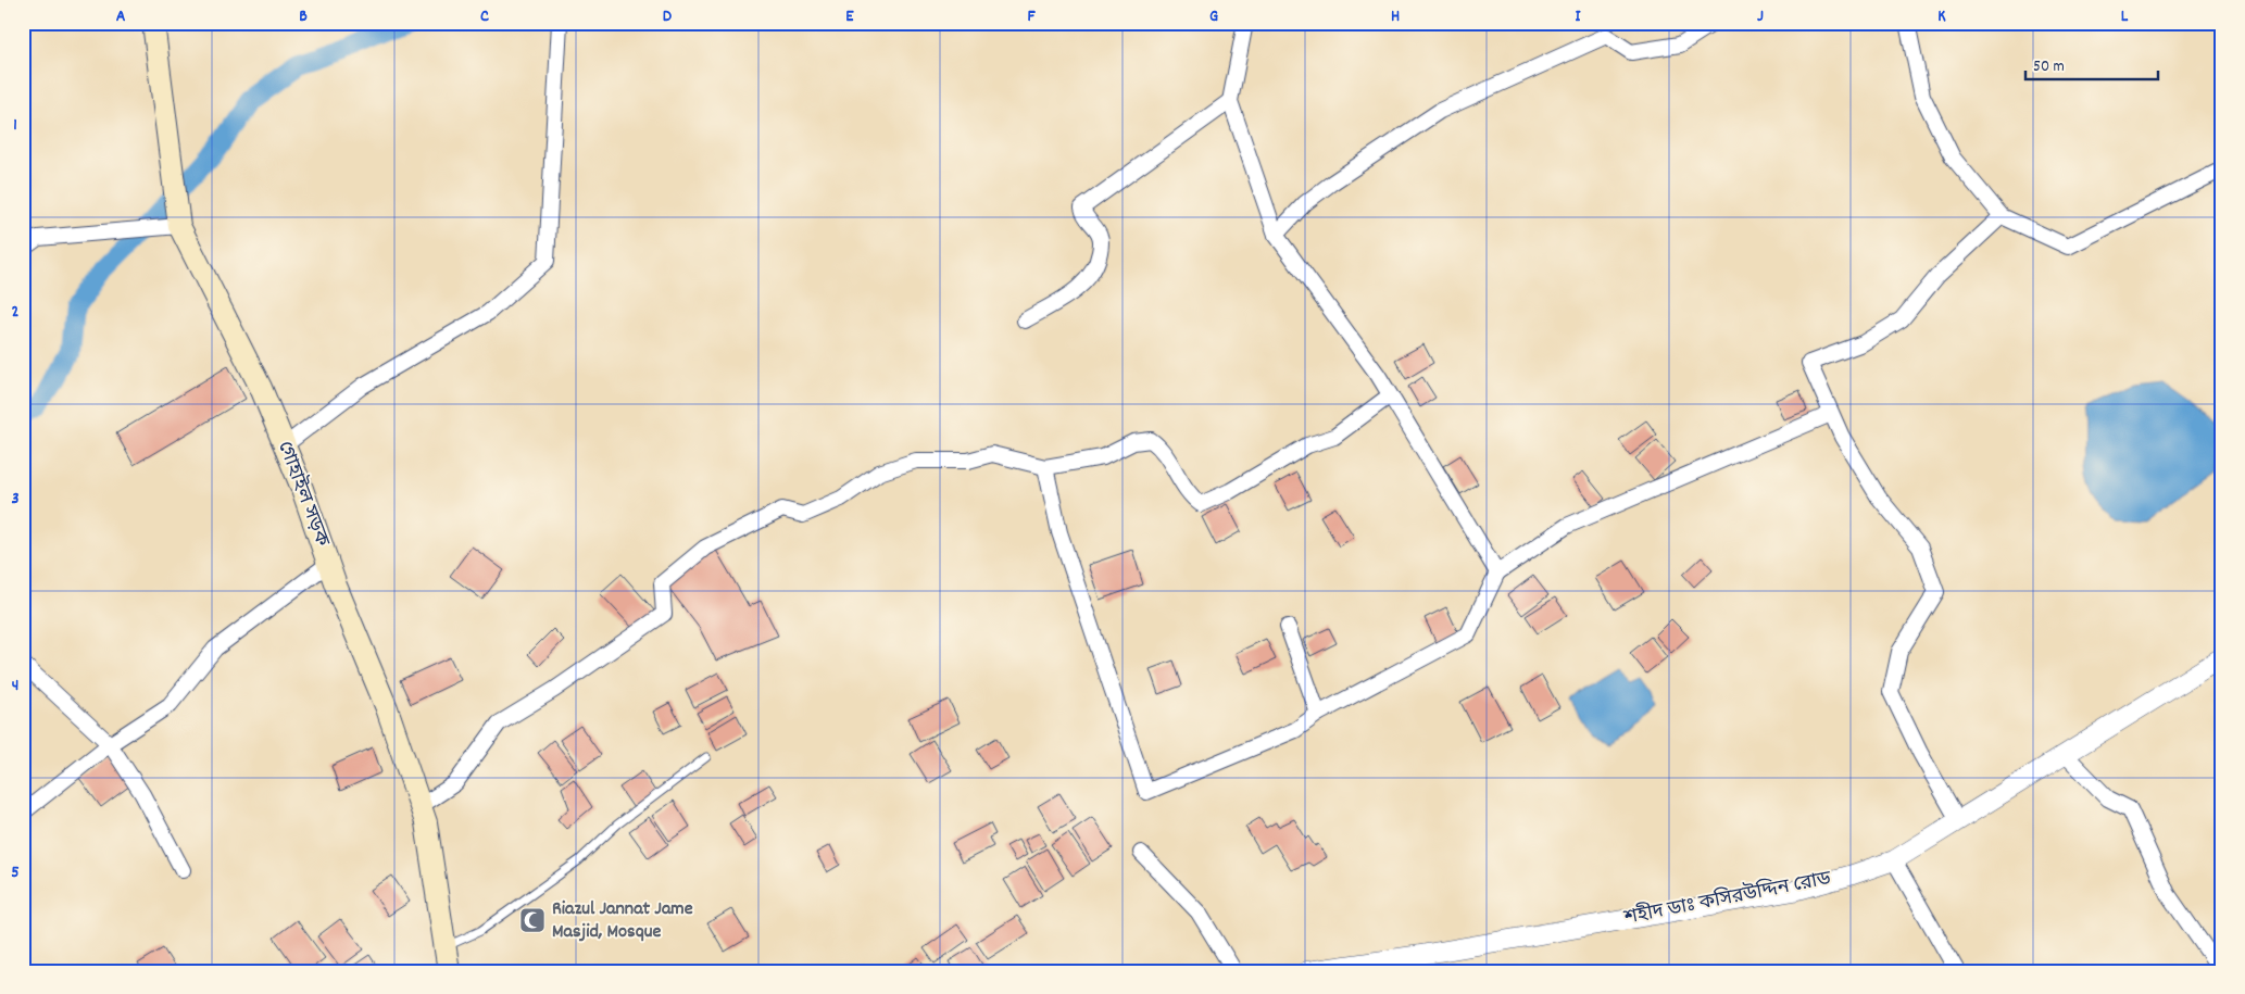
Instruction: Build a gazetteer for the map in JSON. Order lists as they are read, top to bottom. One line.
{"streets":{"main road":["গোহাইল সড়ক"],"street":["শহীদ ডাঃ কসিরউদ্দিন রোড"]},"places":{"mosque":["Riazul Jannat Jame Masjid, Mosque"]},"scale_bar":"50 m","grid":{"columns":["A","B","C","D","E","F","G","H","I","J","K","L"],"rows":["1","2","3","4","5"]}}
